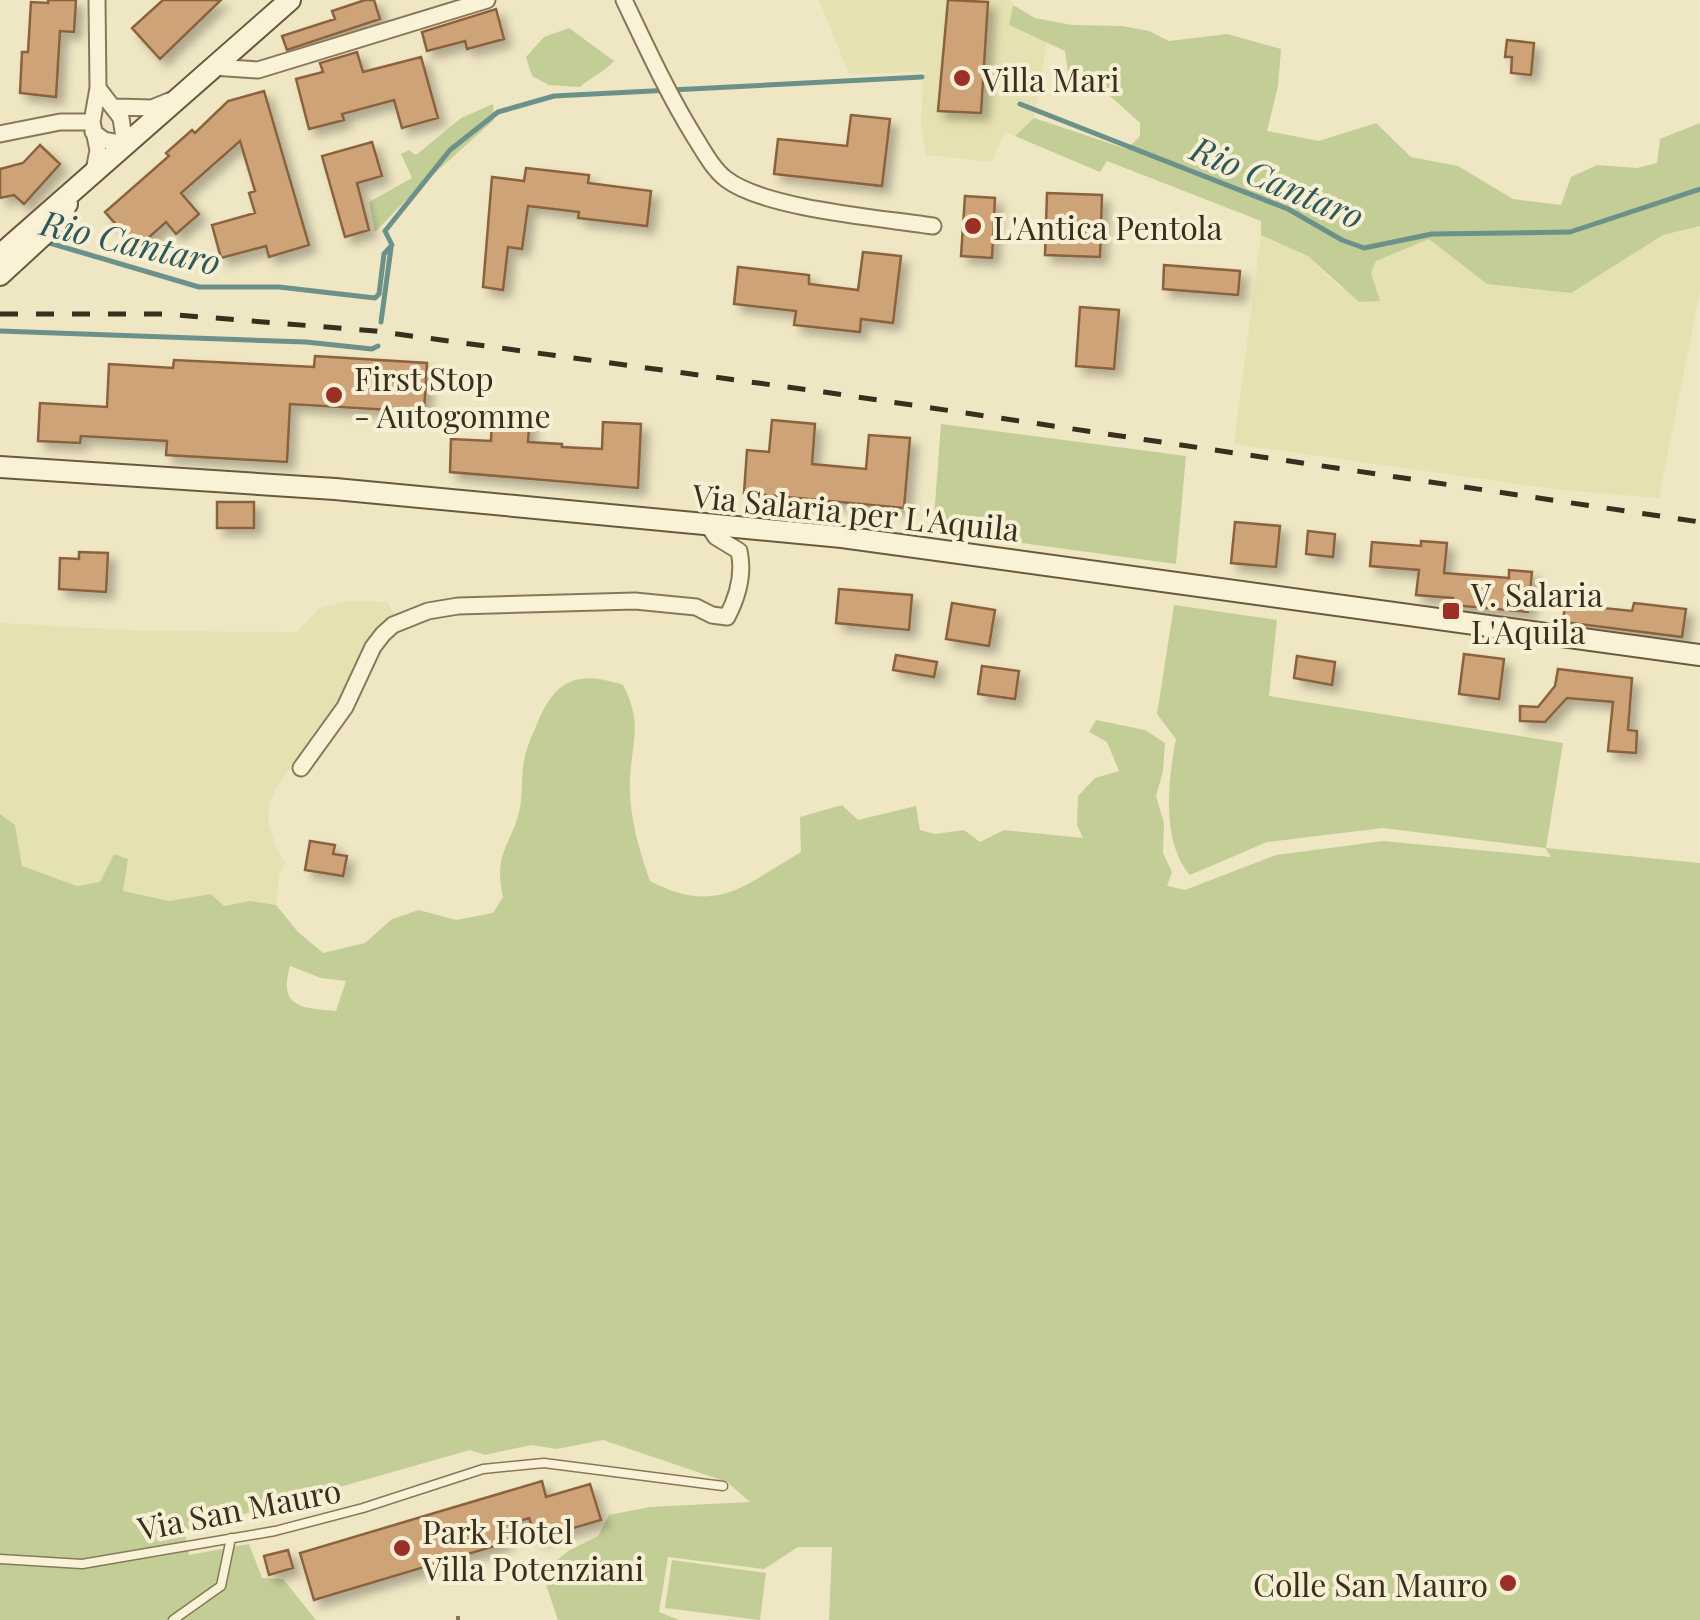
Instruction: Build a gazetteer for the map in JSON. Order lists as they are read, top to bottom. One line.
{"streets":{"main road":["Via Salaria per L'Aquila"],"lane":["Via San Mauro"]},"water":["Rio Cantaro"],"places":{"other":["Villa Mari","L'Antica Pentola","First Stop - Autogomme","Park Hotel Villa Potenziani","Colle San Mauro"],"transit":["V. Salaria L'Aquila"]}}
